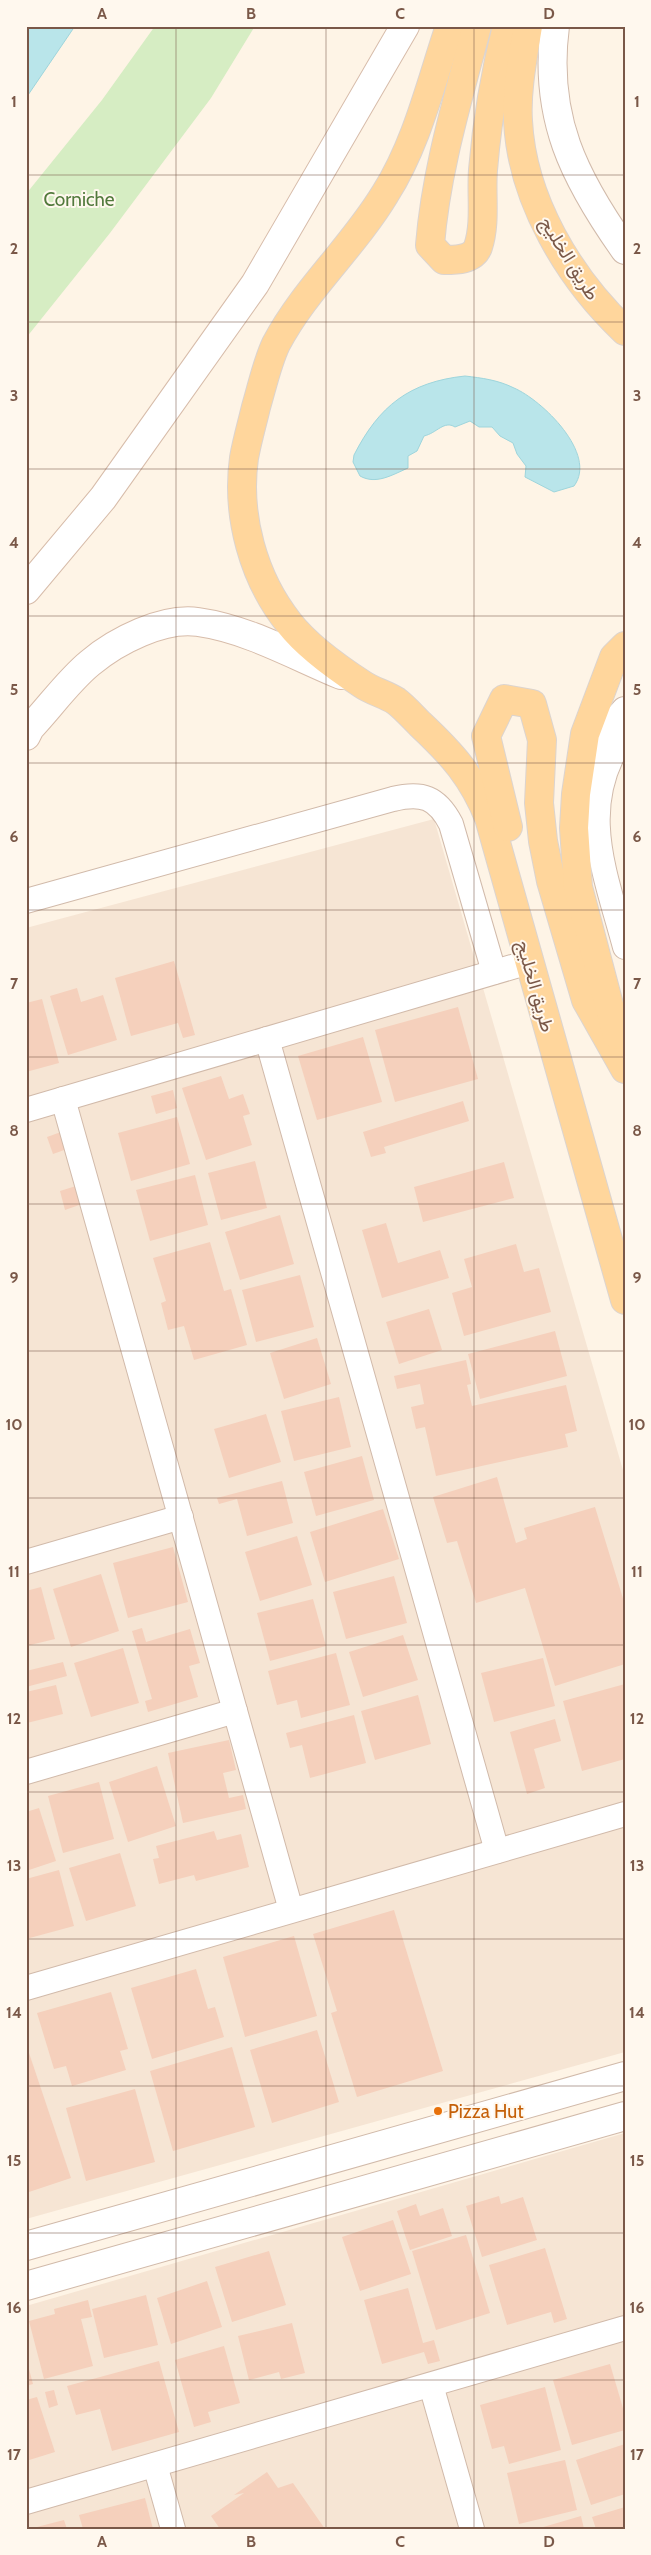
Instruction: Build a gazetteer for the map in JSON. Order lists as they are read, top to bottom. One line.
{"streets":{"main road":["طريق الخليج"]},"parks":["Corniche"],"places":["Pizza Hut"],"grid":{"columns":["A","B","C","D"],"rows":["1","2","3","4","5","6","7","8","9","10","11","12","13","14","15","16","17"]}}
